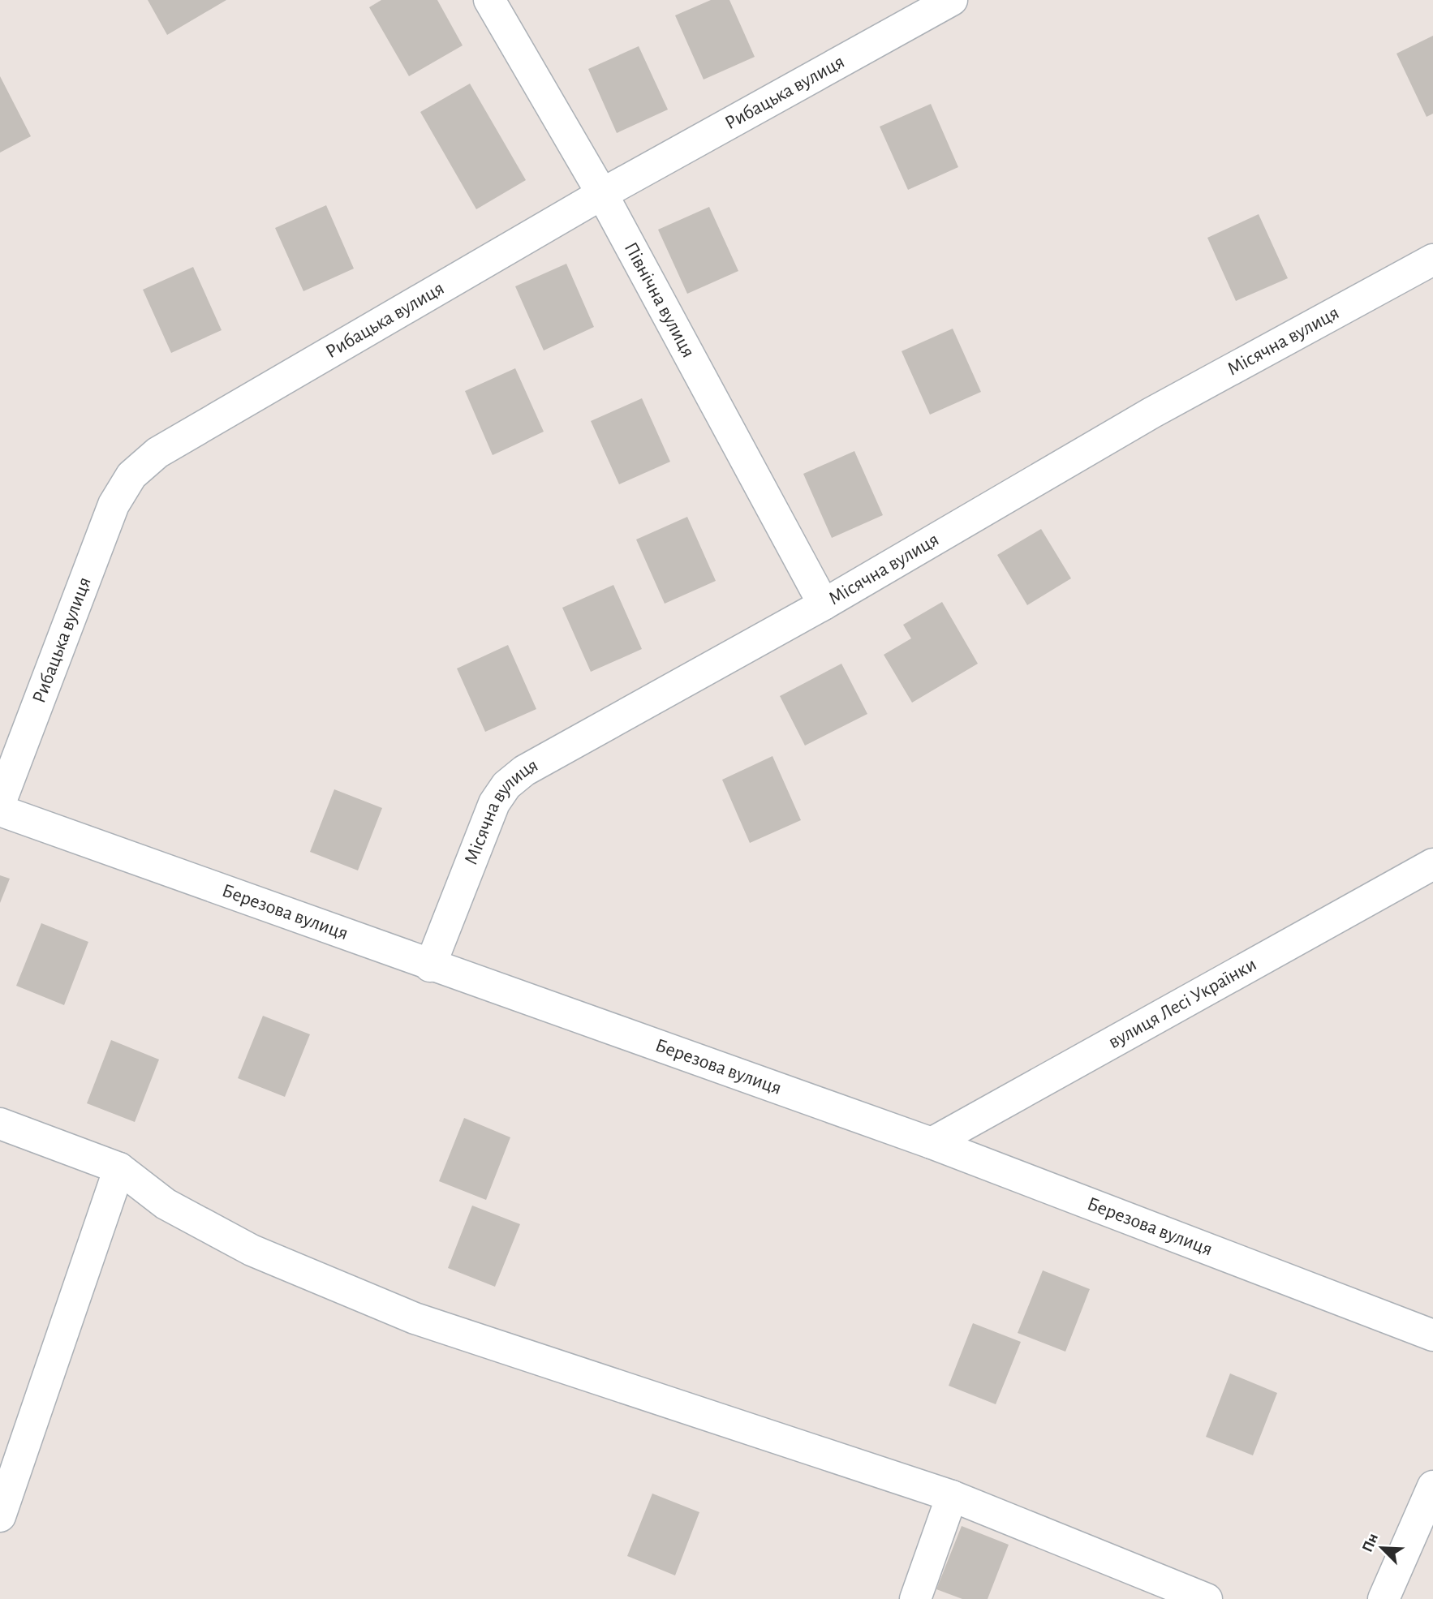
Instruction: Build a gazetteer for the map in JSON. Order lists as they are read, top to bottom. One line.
{"streets":{"street":["Рибацька вулиця","Північна вулиця","Місячна вулиця","Березова вулиця","вулиця Лесі Українки"]},"crossings":[["Рибацька вулиця","Північна вулиця"],["Північна вулиця","Місячна вулиця"],["Місячна вулиця","Березова вулиця"],["Березова вулиця","вулиця Лесі Українки"]],"north":"top left"}
